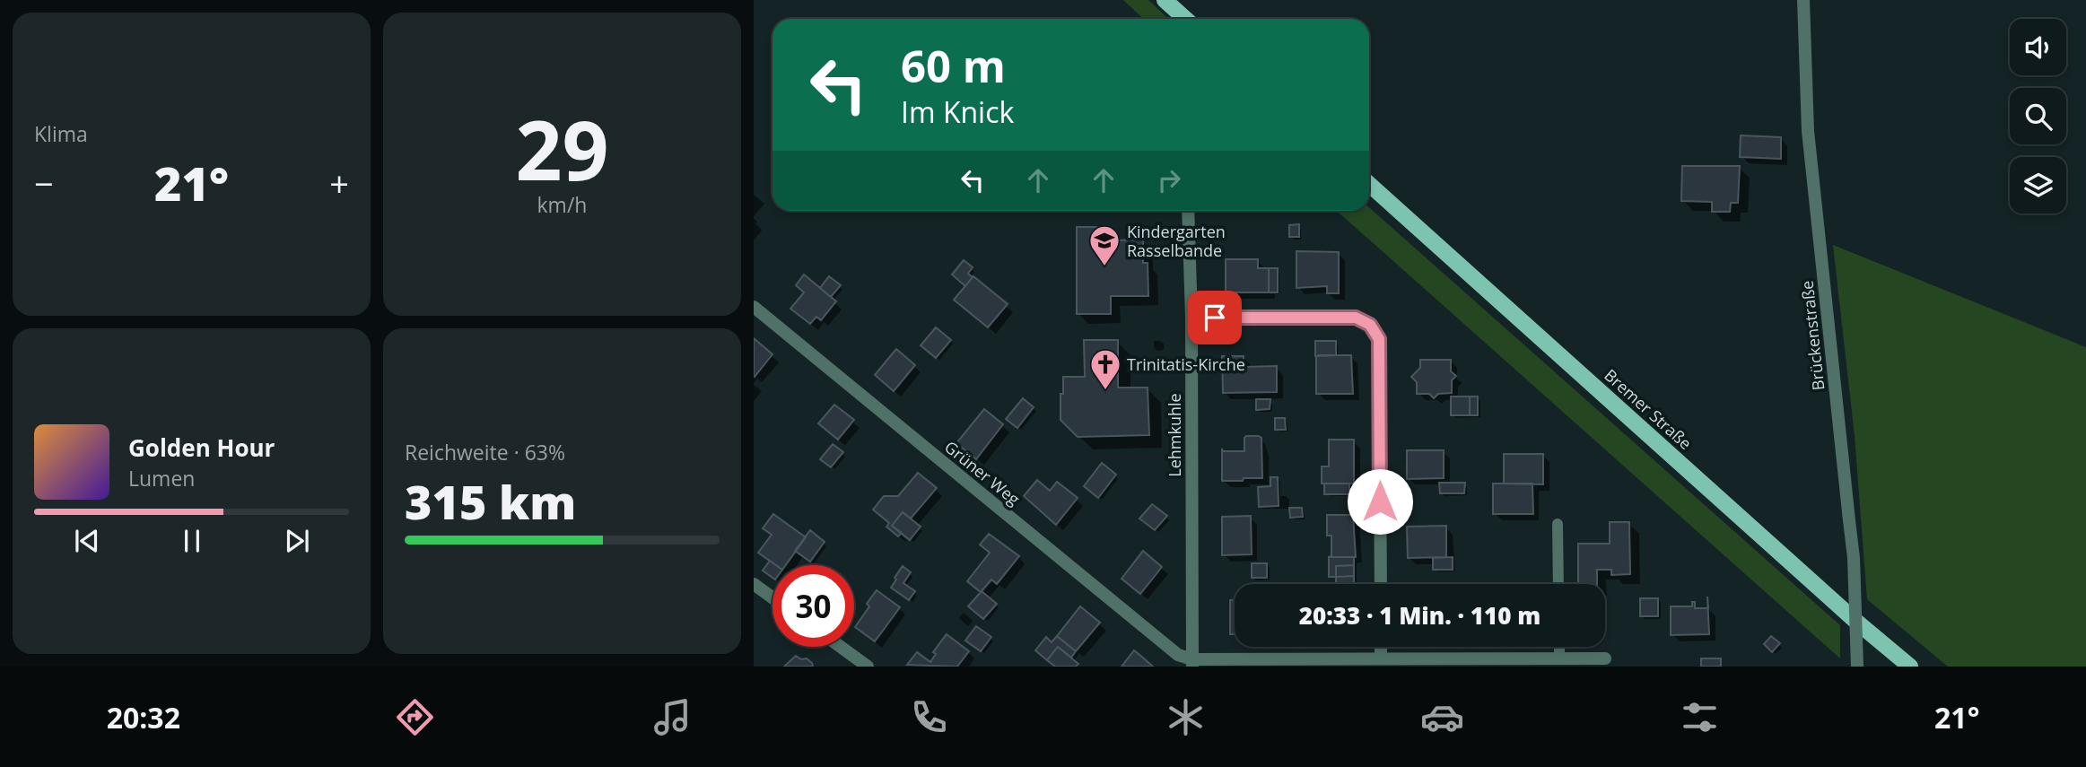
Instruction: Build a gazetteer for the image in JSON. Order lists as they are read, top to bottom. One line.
{"streets":{"main road":["Bremer Straße"],"street":["Brückenstraße","Lehmkuhle","Grüner Weg"]},"crossings":[["Lehmkuhle","Grüner Weg"]],"places":{"school or university":["Kindergarten Rasselbande"],"church":["Trinitatis-Kirche"]},"page":{"tile":["Klima",["29","km/h"],["Reichweite · 63%","315 km"]],"turn":["60 m","Im Knick"],"heat":["−","21°","+"],"song":["Golden Hour","Lumen"],"limit":"30","trip":"20:33 · 1 Min. · 110 m","tabs":["20:32","21°"]}}
